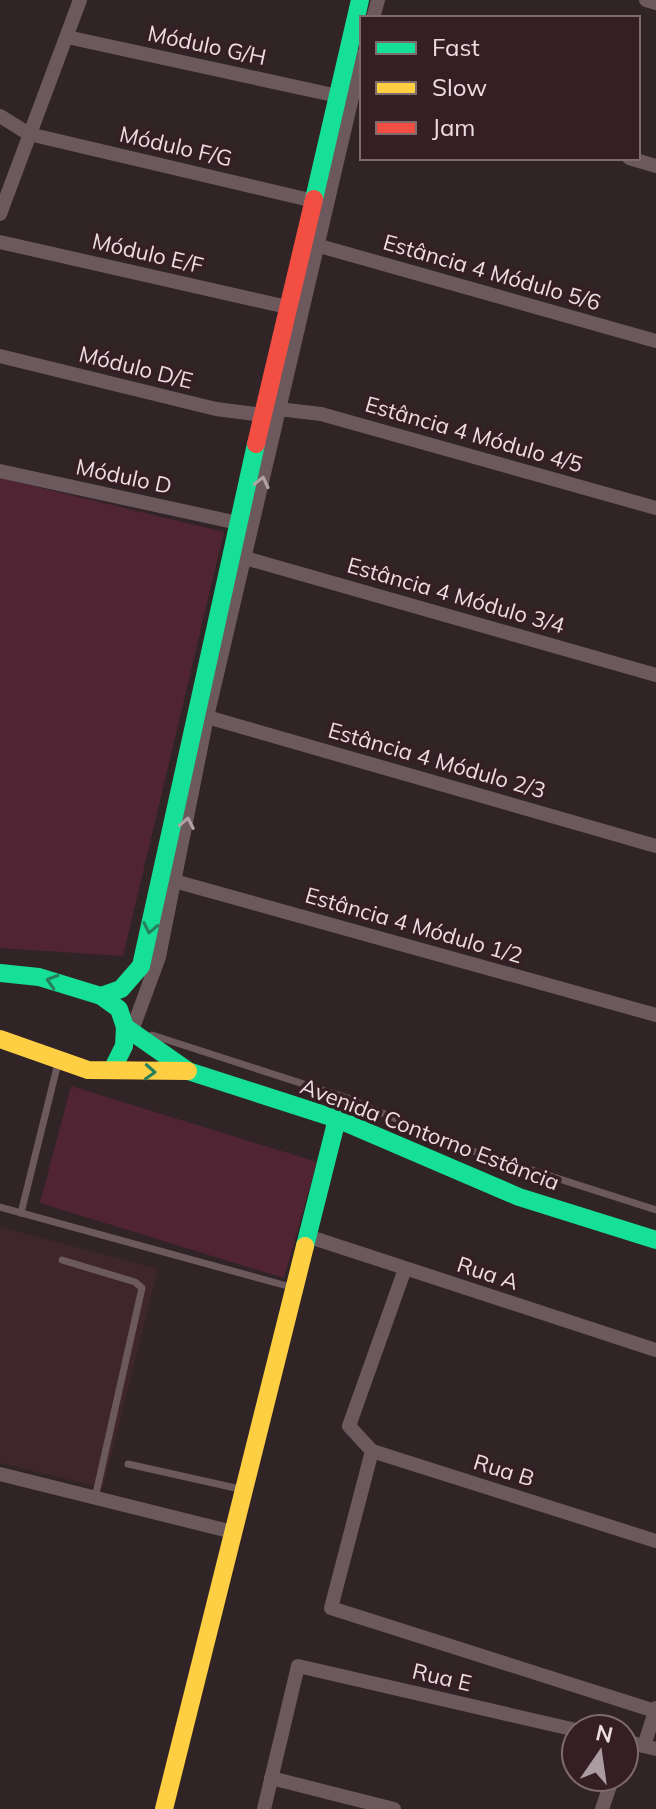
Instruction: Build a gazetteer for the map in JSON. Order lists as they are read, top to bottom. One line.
{"streets":{"street":["Módulo G/H","Módulo F/G","Módulo E/F","Estância 4 Módulo 5/6","Módulo D/E","Estância 4 Módulo 4/5","Módulo D","Estância 4 Módulo 3/4","Estância 4 Módulo 2/3","Estância 4 Módulo 1/2","Avenida Contorno Estância","Rua A","Rua B","Rua E"]},"crossings":[["Módulo D/E","Estância 4 Módulo 4/5"],["Rua A","Rua B"]],"legend":["Fast","Slow","Jam"],"north":"top"}
